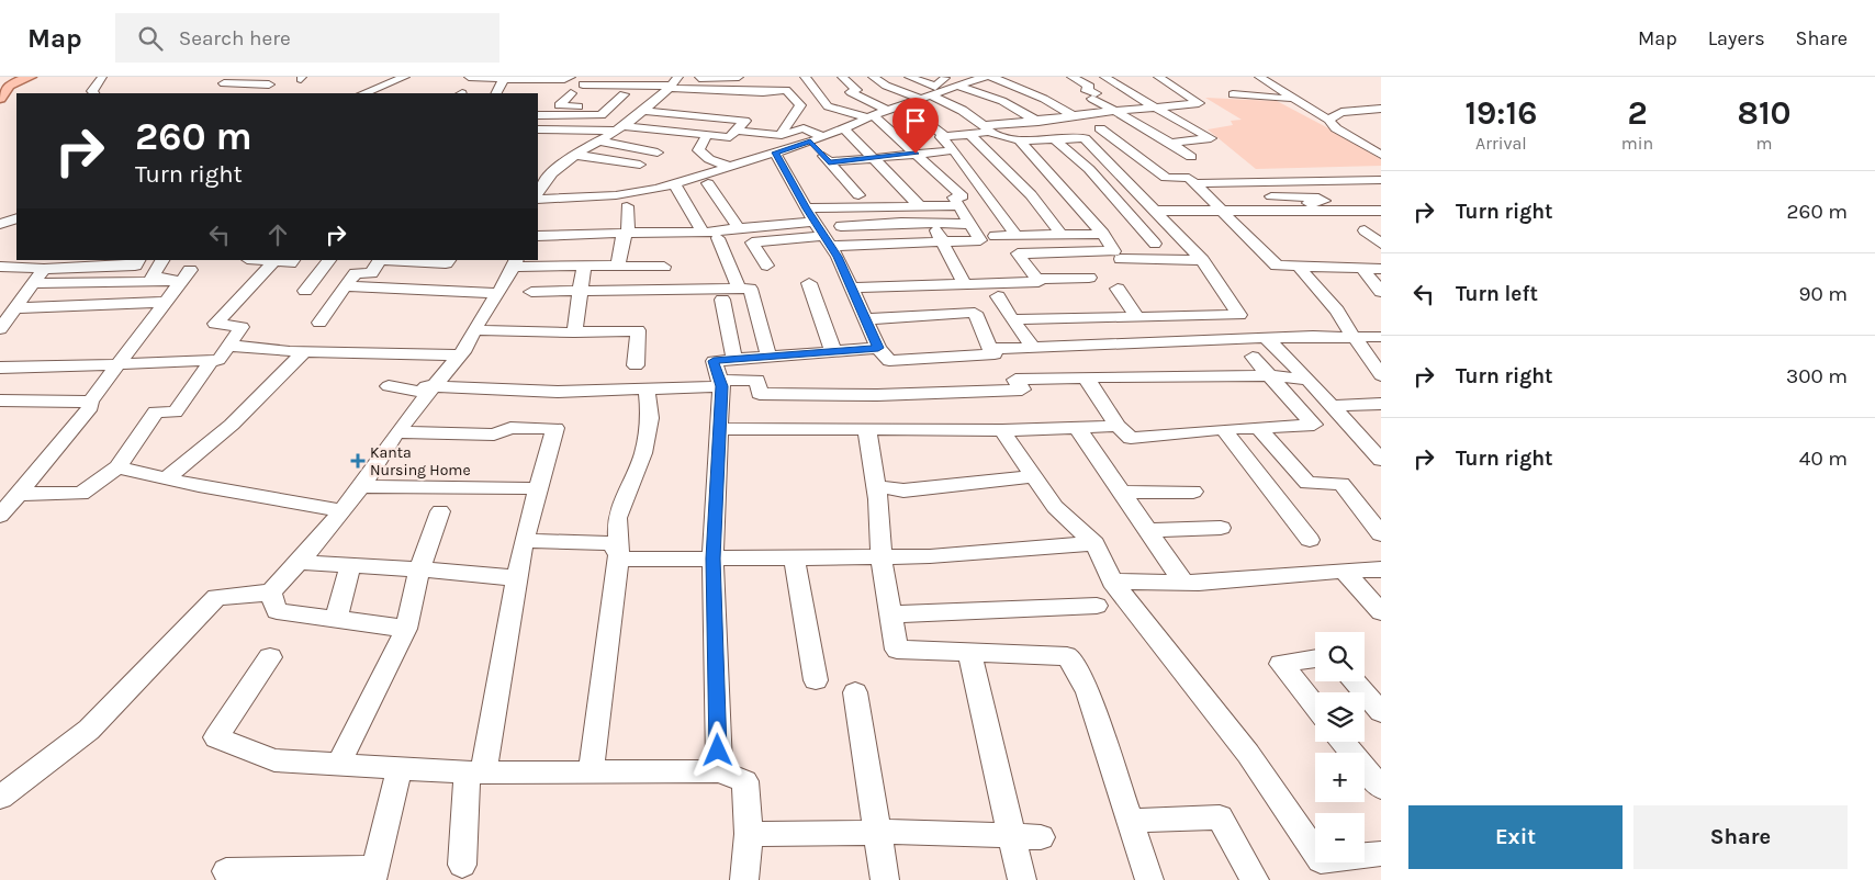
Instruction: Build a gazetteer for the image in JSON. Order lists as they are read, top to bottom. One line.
{"places":{"health":["Kanta Nursing Home"]},"page":{"header":"Map","search":"Search here","nav":["Map","Layers","Share"],"eta":["19:16","Arrival","2","min","810","m"],"turn":["260 m","Turn right"],"list":[{"name":"Turn right","value":"260 m"},{"name":"Turn left","value":"90 m"},{"name":"Turn right","value":"300 m"},{"name":"Turn right","value":"40 m"}],"map_buttons":["+","−"],"buttons":["Exit","Share"]}}
